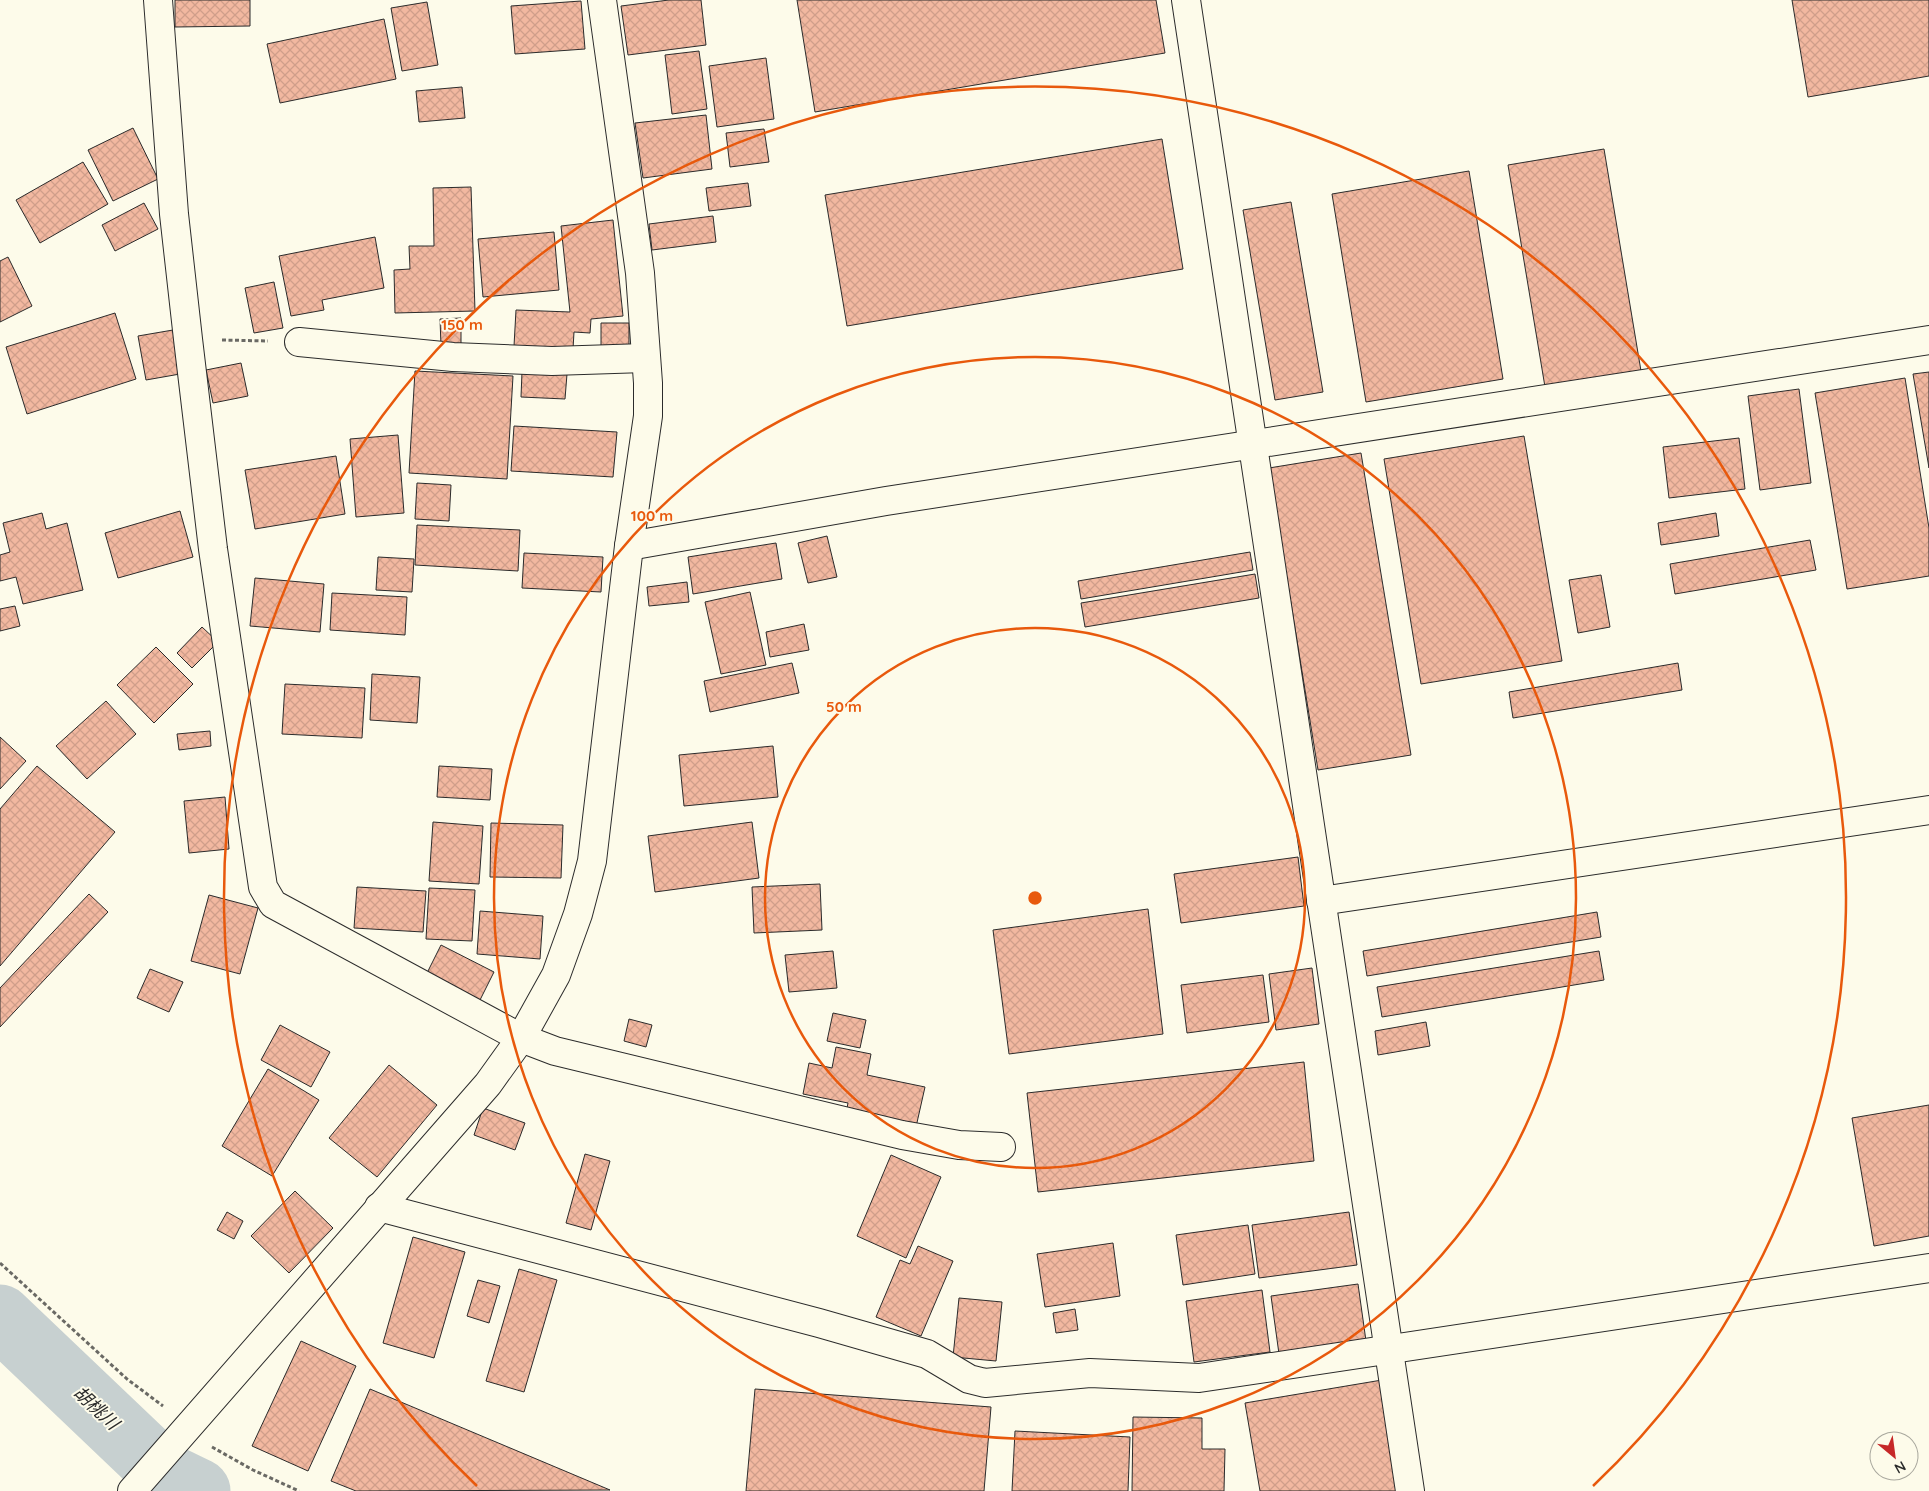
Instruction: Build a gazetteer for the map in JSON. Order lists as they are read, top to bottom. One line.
{"water":["胡桃川"],"north":"bottom right","rings":["150 m","100 m","50 m"]}
